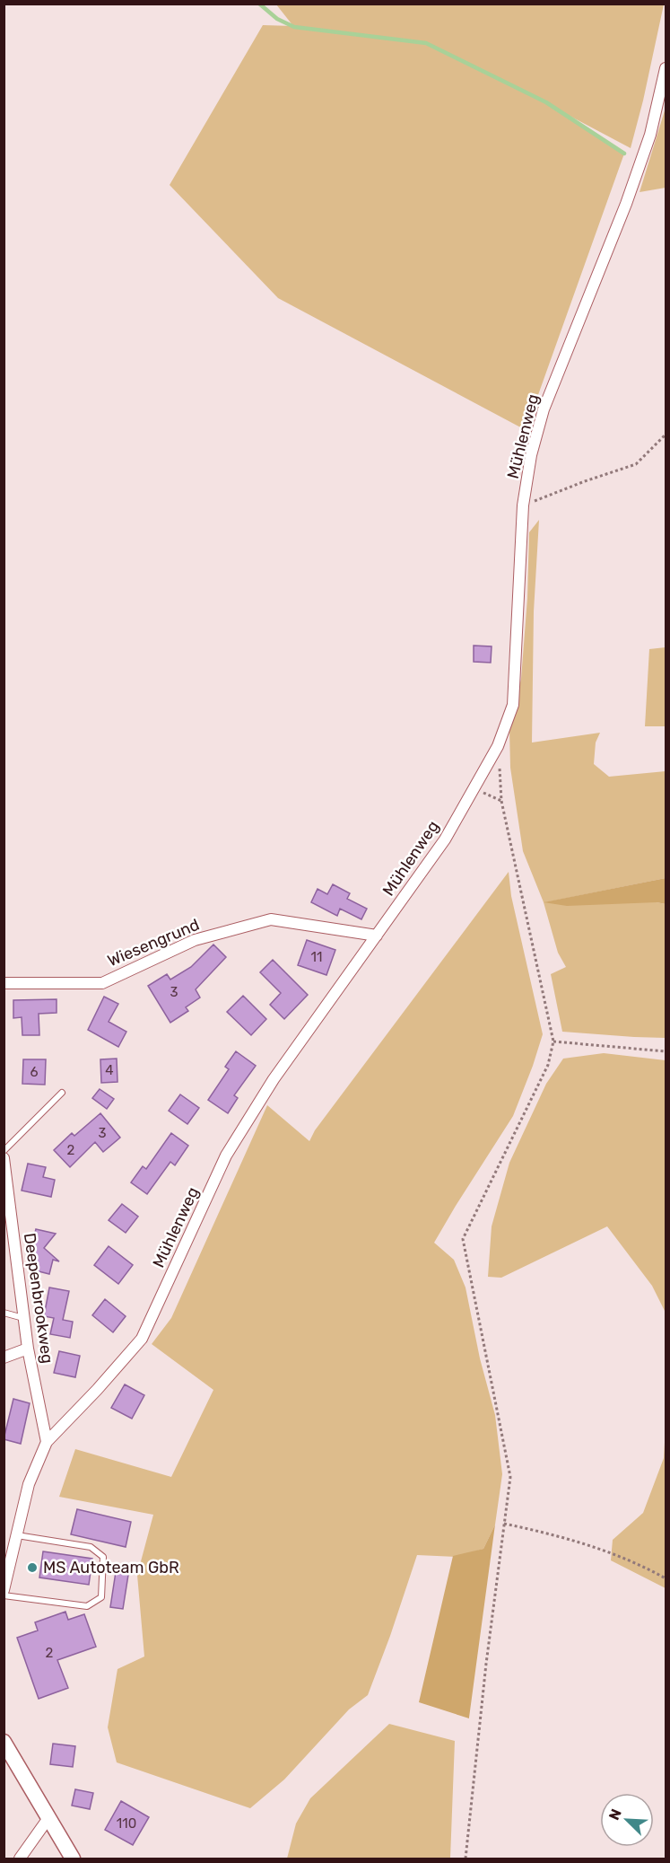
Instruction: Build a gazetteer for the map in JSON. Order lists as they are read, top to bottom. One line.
{"streets":{"street":["Mühlenweg","Wiesengrund","Deepenbrookweg"]},"crossings":[["Mühlenweg","Wiesengrund"],["Mühlenweg","Deepenbrookweg"]],"places":["MS Autoteam GbR"],"house_numbers":["11","3","4","6","3","2","2","110"],"north":"top left"}
